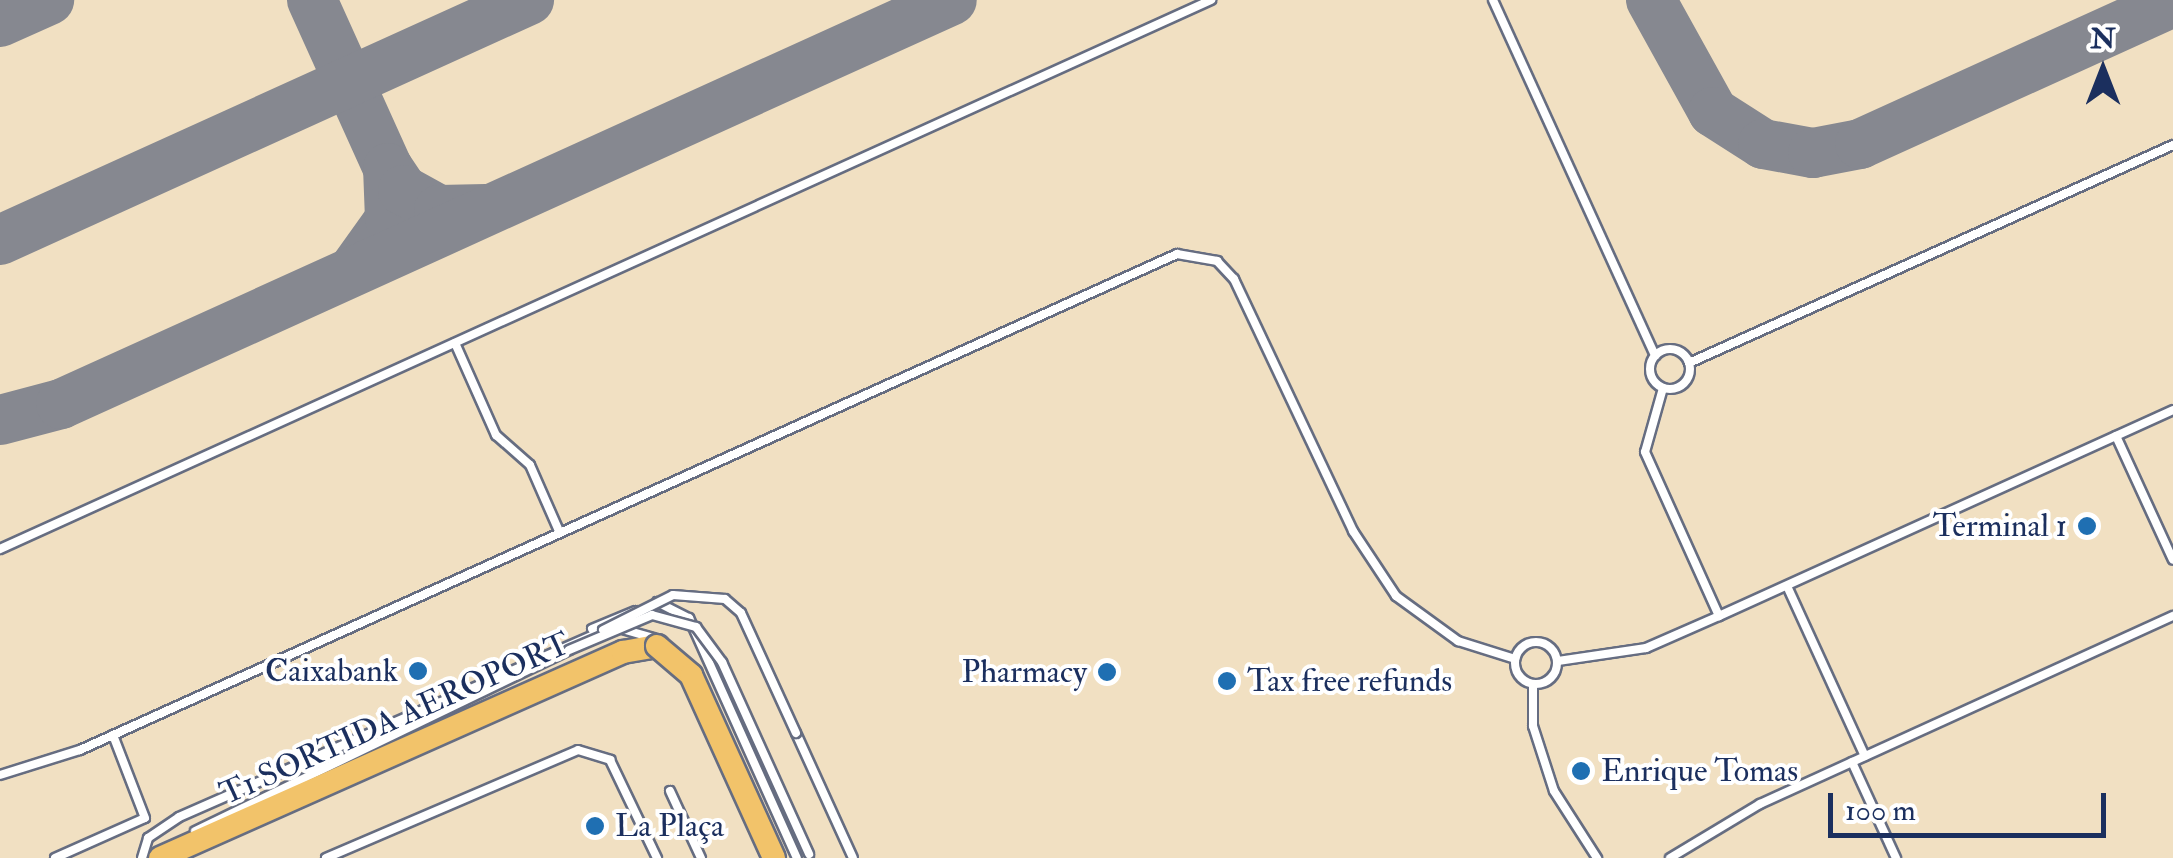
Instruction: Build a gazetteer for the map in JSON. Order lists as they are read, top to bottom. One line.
{"streets":{"main road":["T1 SORTIDA AEROPORT"]},"places":["Terminal 1","Caixabank","Pharmacy","Tax free refunds","Enrique Tomas","La Plaça"],"scale_bar":"100 m","north":"top"}
